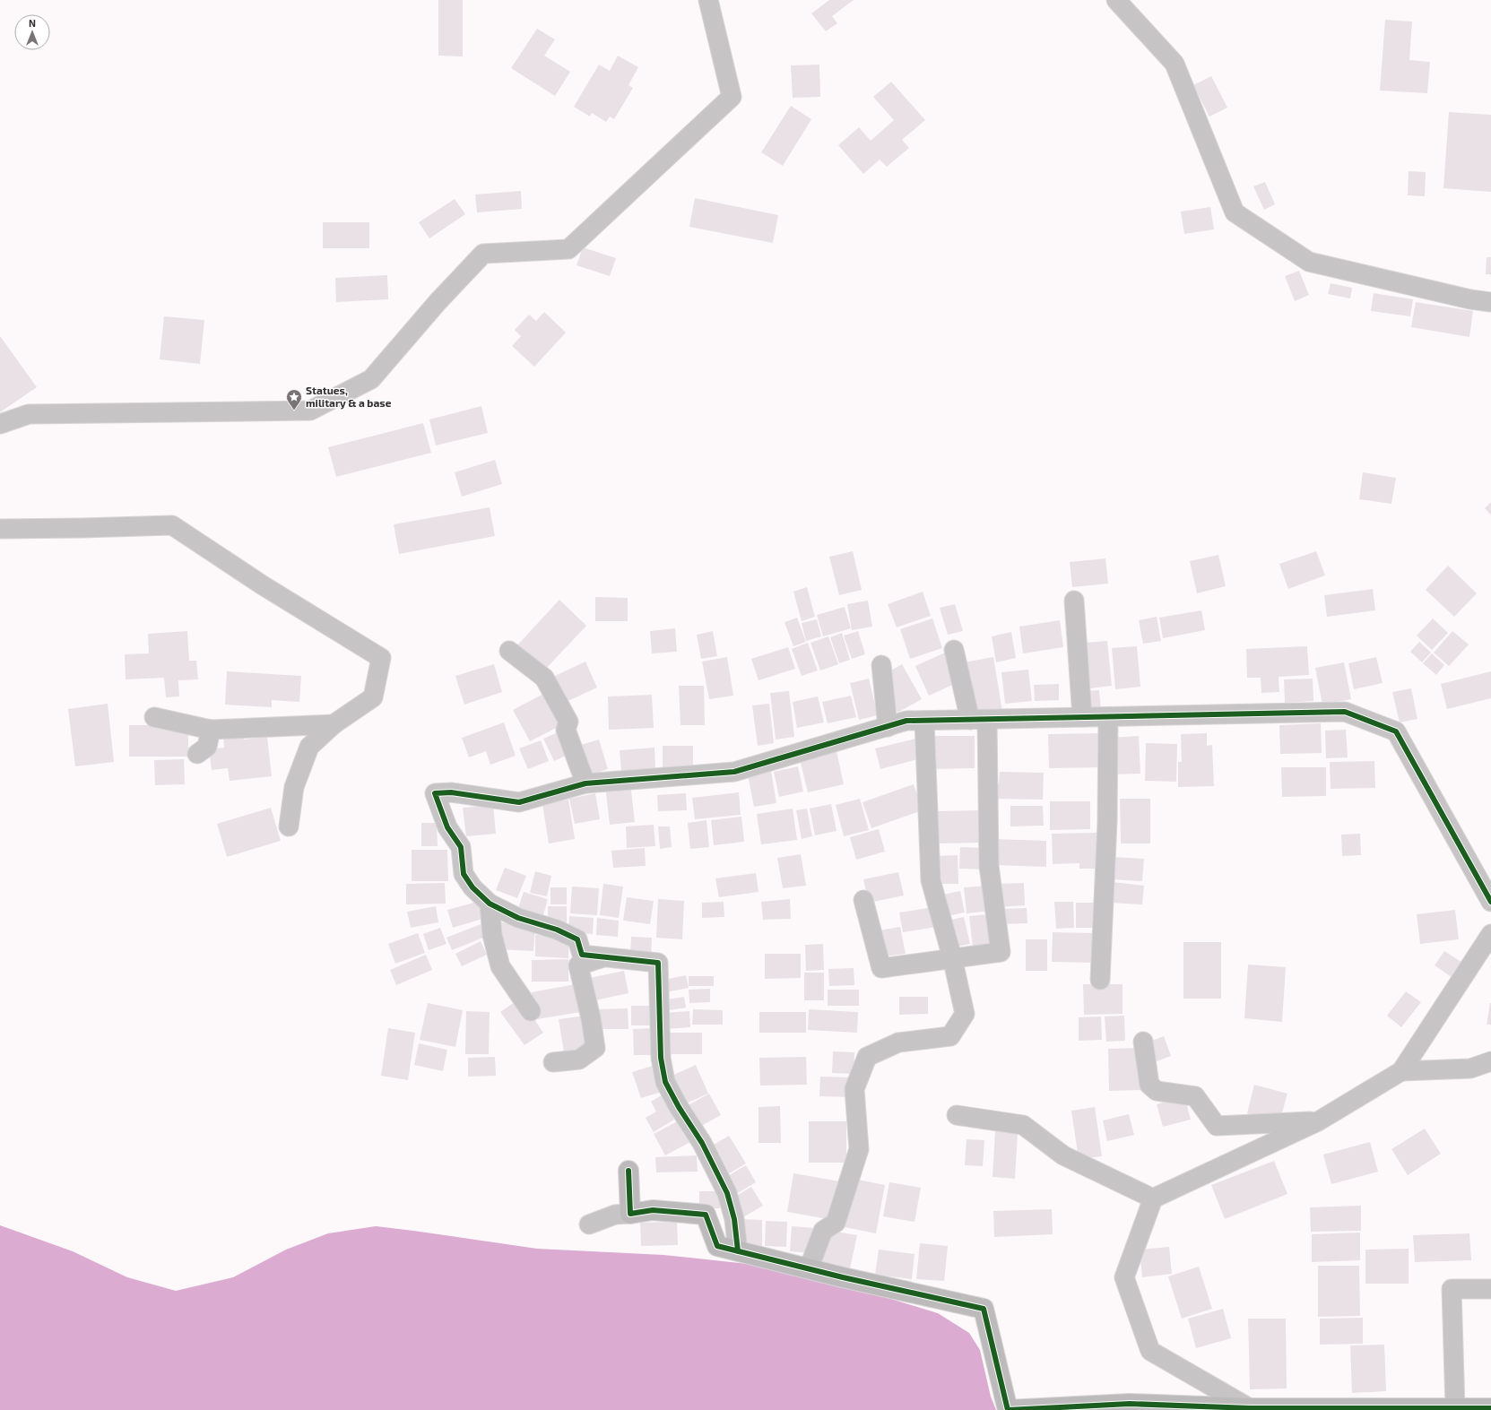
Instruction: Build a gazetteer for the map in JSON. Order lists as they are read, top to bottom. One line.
{"places":{"place":["Statues, military & a base"]},"north":"top"}
